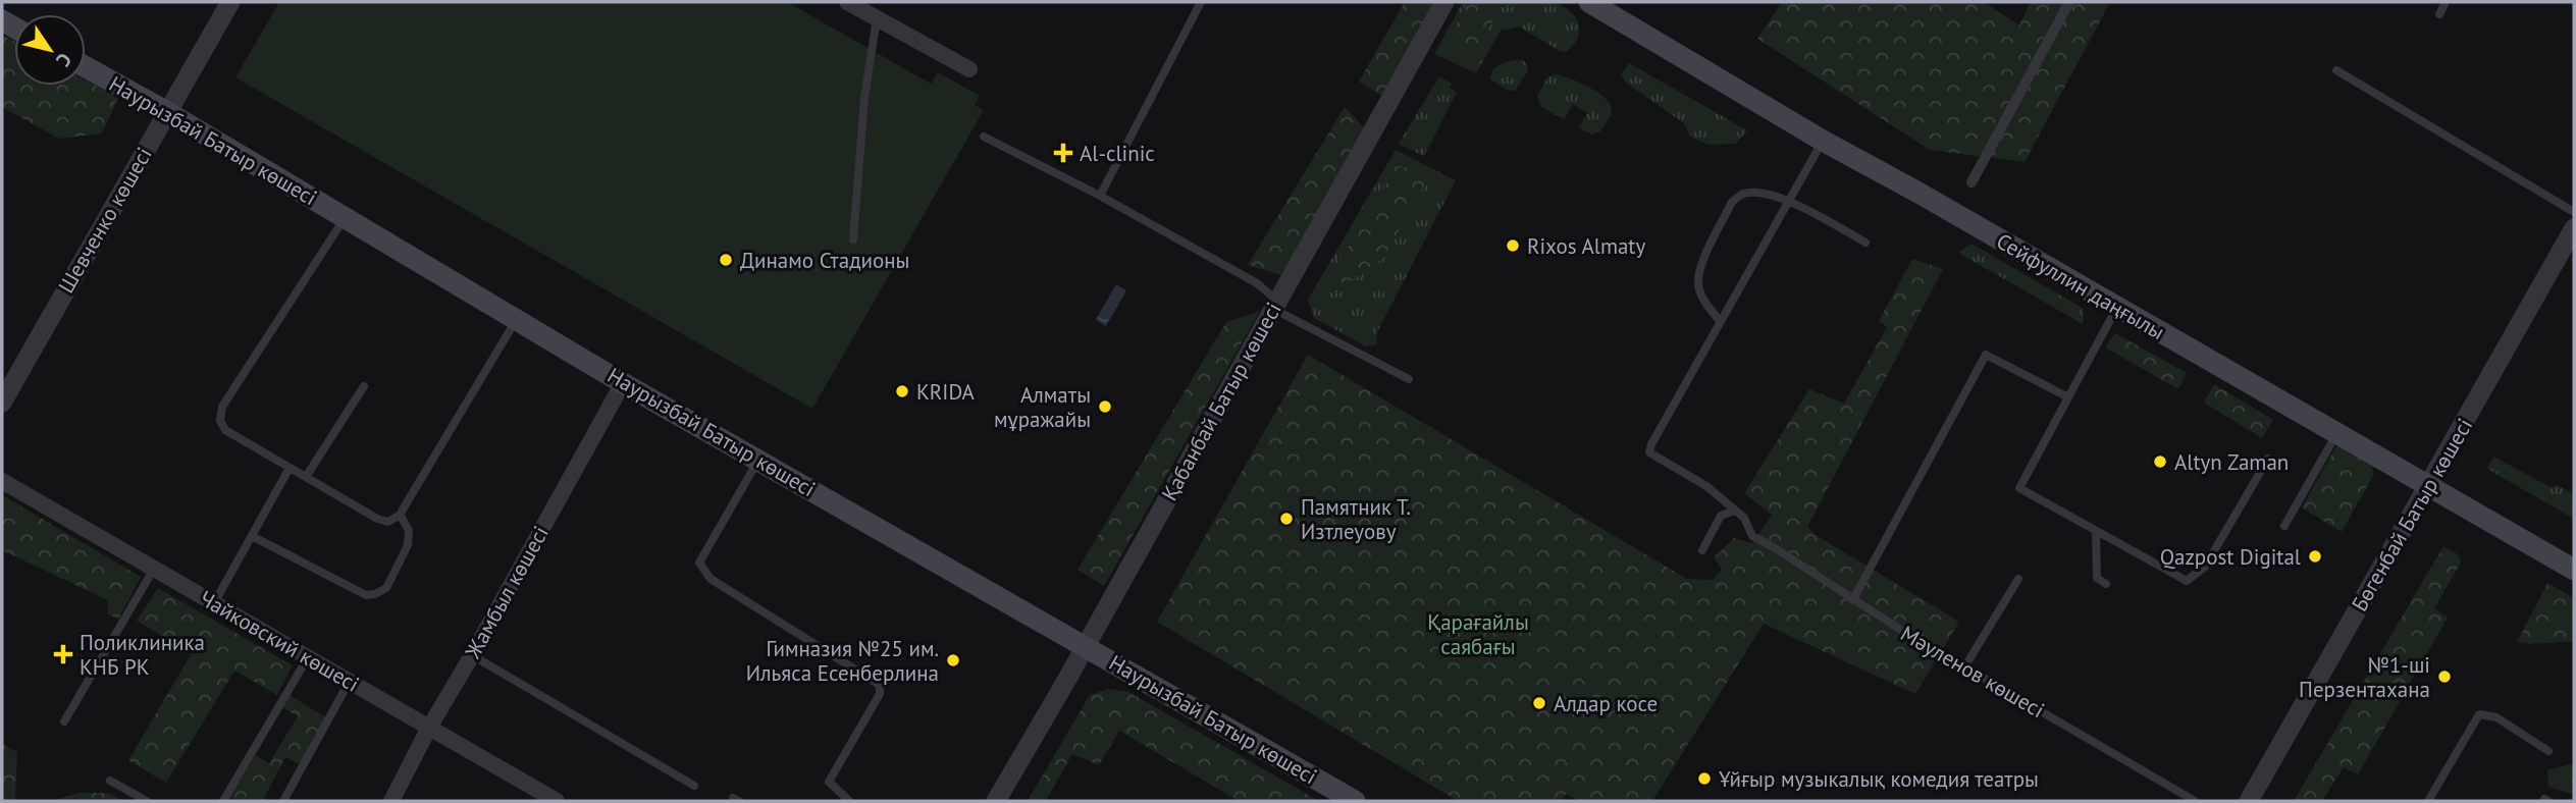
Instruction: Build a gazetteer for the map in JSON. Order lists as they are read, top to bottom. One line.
{"streets":{"main road":["Наурызбай Батыр көшесі","Сейфуллин даңғылы"],"street":["Шевченко көшесі","Қабанбай Батыр көшесі","Бөгенбай Батыр көшесі","Жамбыл көшесі","Чайковский көшесі"],"lane":["Мәуленов көшесі"]},"crossings":[["Наурызбай Батыр көшесі","Шевченко көшесі"],["Наурызбай Батыр көшесі","Қабанбай Батыр көшесі"],["Наурызбай Батыр көшесі","Жамбыл көшесі"],["Сейфуллин даңғылы","Бөгенбай Батыр көшесі"],["Жамбыл көшесі","Чайковский көшесі"]],"parks":["Қарағайлы саябағы"],"places":{"health":["Al-clinic","Поликлиника КНБ РК"],"other":["Rixos Almaty","Динамо Стадионы","KRIDA","Алматы мұражайы","Altyn Zaman","Памятник Т. Изтлеуову","Qazpost Digital","Гимназия №25 им. Ильяса Есенберлина","№1-ші Перзентахана","Алдар косе","Ұйғыр музыкалық комедия театры"]},"north":"bottom right"}
